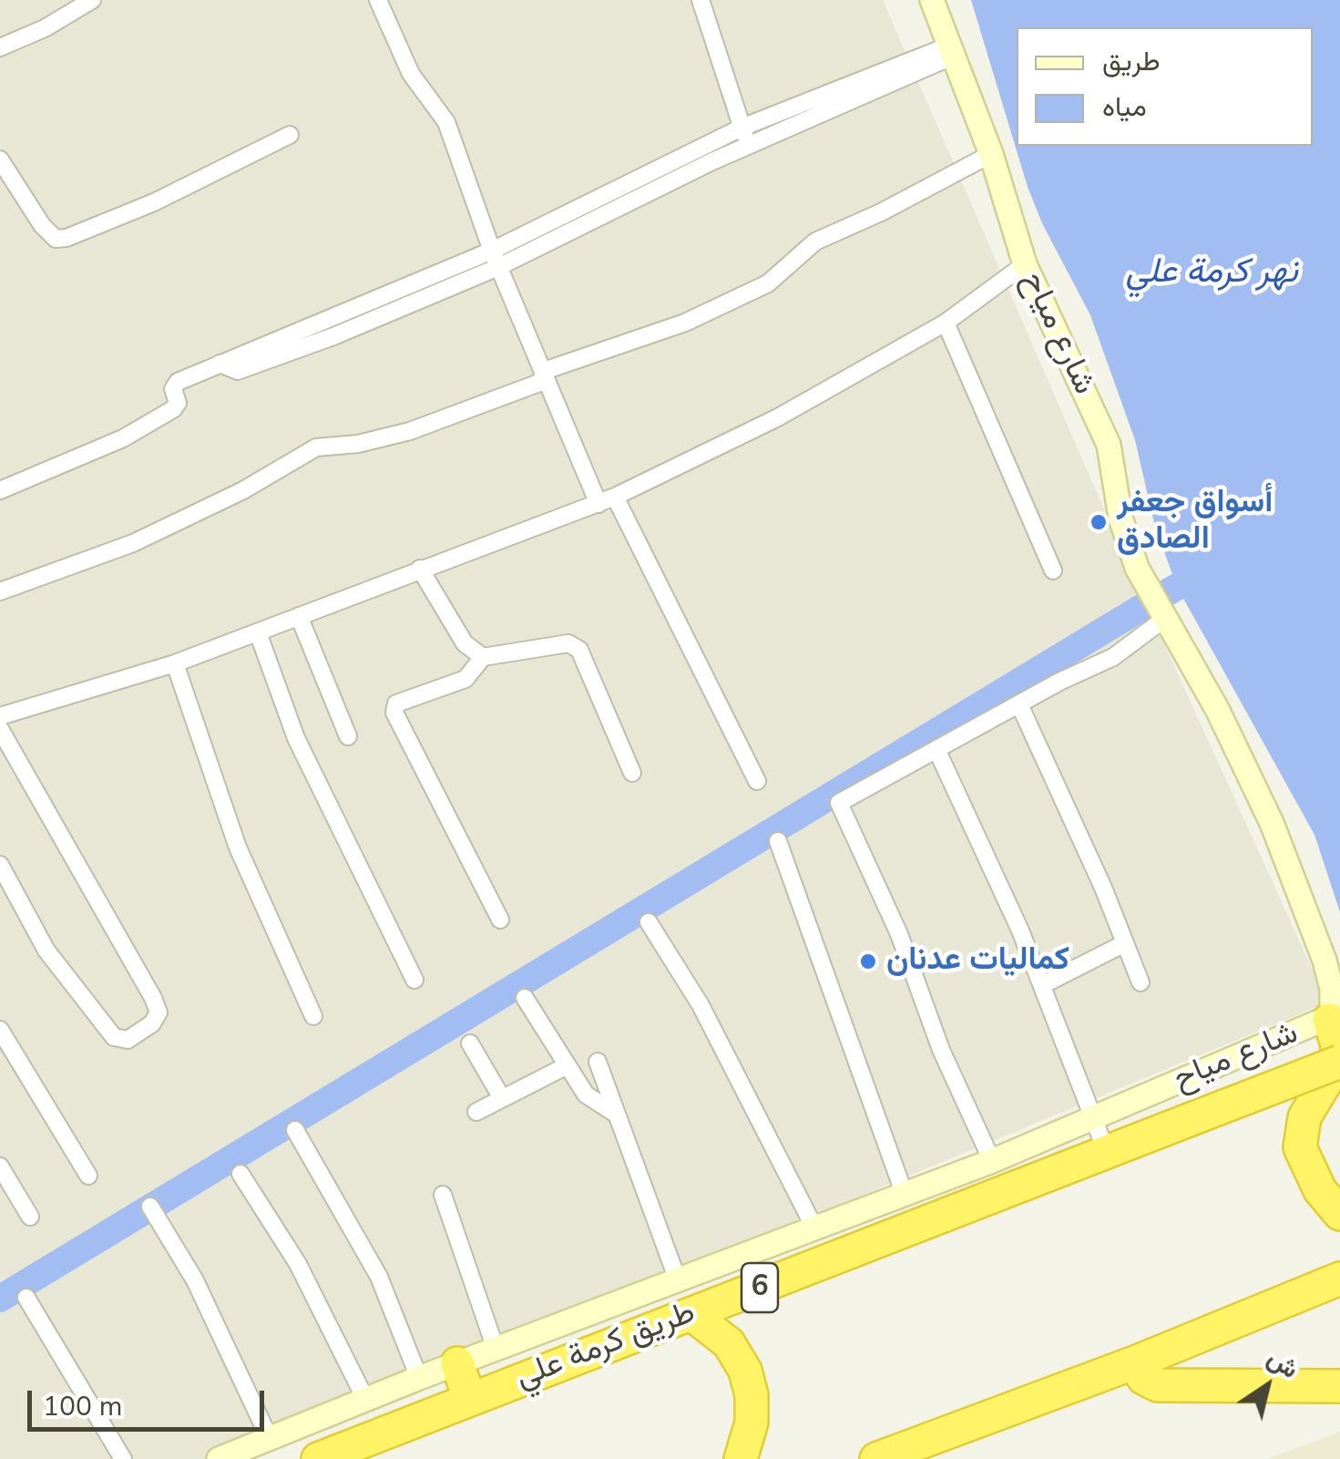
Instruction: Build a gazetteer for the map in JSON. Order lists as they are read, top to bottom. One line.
{"streets":{"highway":["6","طريق كرمة علي"],"street":["شارع مياح"]},"water":["نهر كرمة علي"],"places":["أسواق جعفر الصادق","كماليات عدنان"],"legend":["طريق","مياه"],"scale_bar":"100 m","north":"top right"}
